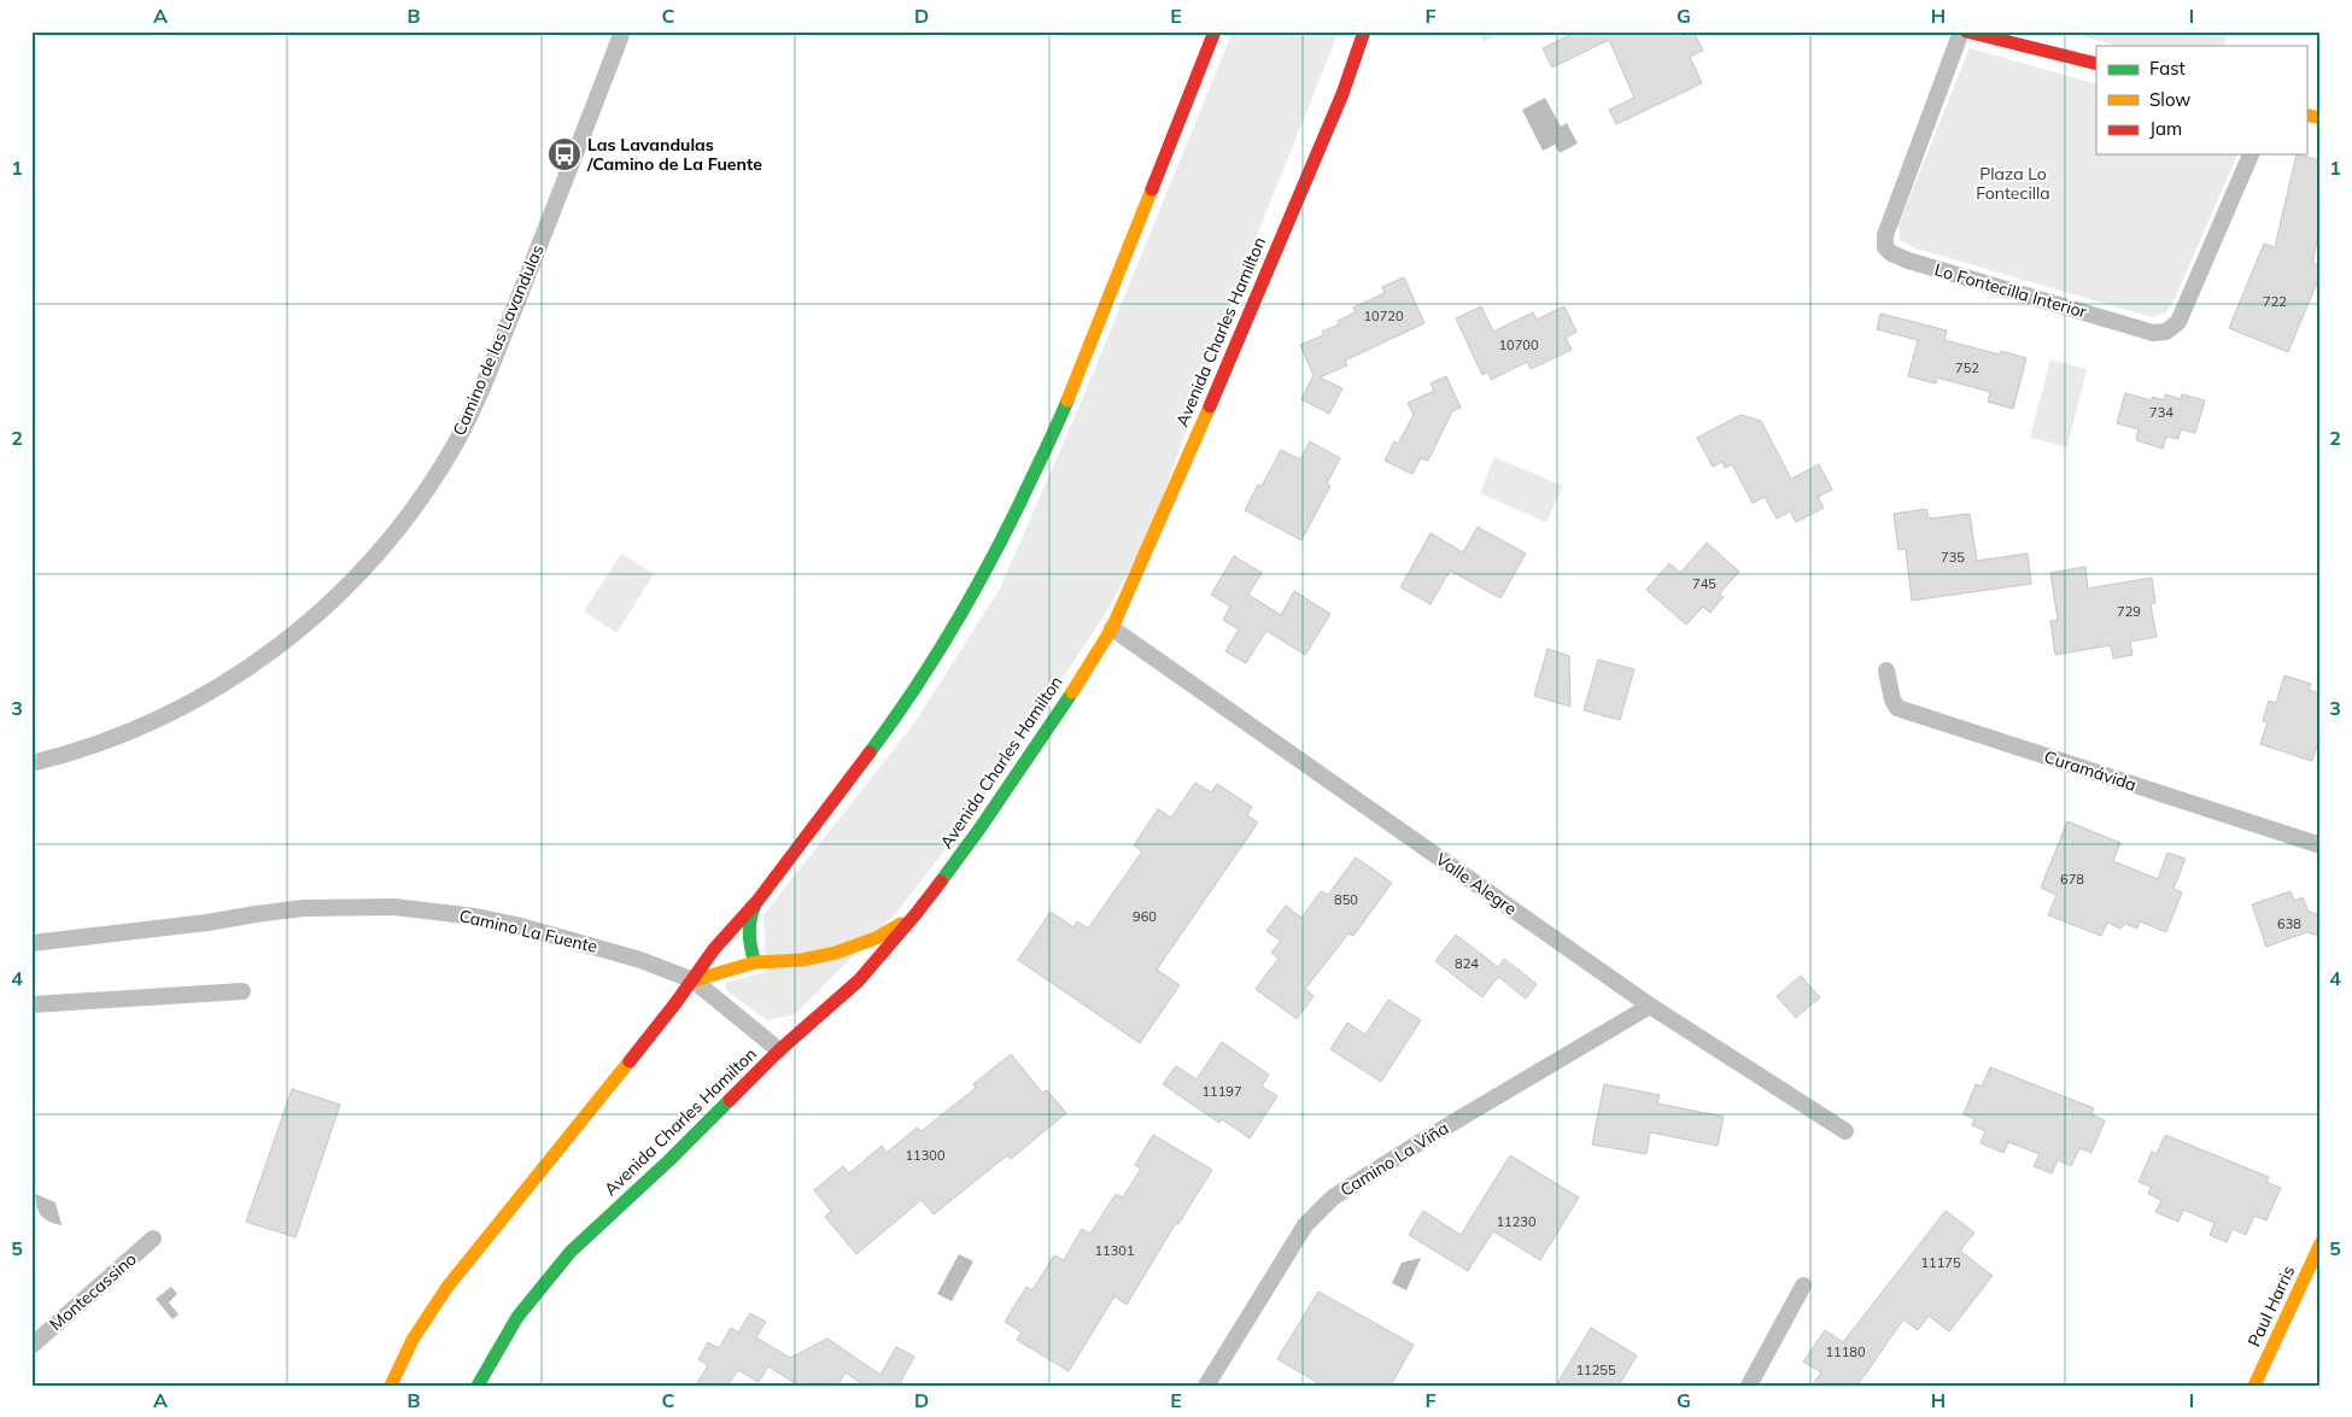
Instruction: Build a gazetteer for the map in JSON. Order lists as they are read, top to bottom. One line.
{"streets":{"main road":["Avenida Charles Hamilton","Paul Harris"],"street":["Lo Fontecilla Interior","Camino de las Lavandulas","Curamávida","Valle Alegre","Camino La Fuente","Camino La Viña","Montecassino"]},"crossings":[["Avenida Charles Hamilton","Valle Alegre"],["Avenida Charles Hamilton","Camino La Fuente"],["Valle Alegre","Camino La Viña"]],"parks":["Plaza Lo Fontecilla"],"places":{"bus stop":["Las Lavandulas /Camino de La Fuente"]},"house_numbers":["722","10720","10700","752","734","735","745","729","678","850","960","638","824","11197","11300","11230","11301","11175","11180","11255"],"legend":["Fast","Slow","Jam"],"grid":{"columns":["A","B","C","D","E","F","G","H","I"],"rows":["1","2","3","4","5"]}}
